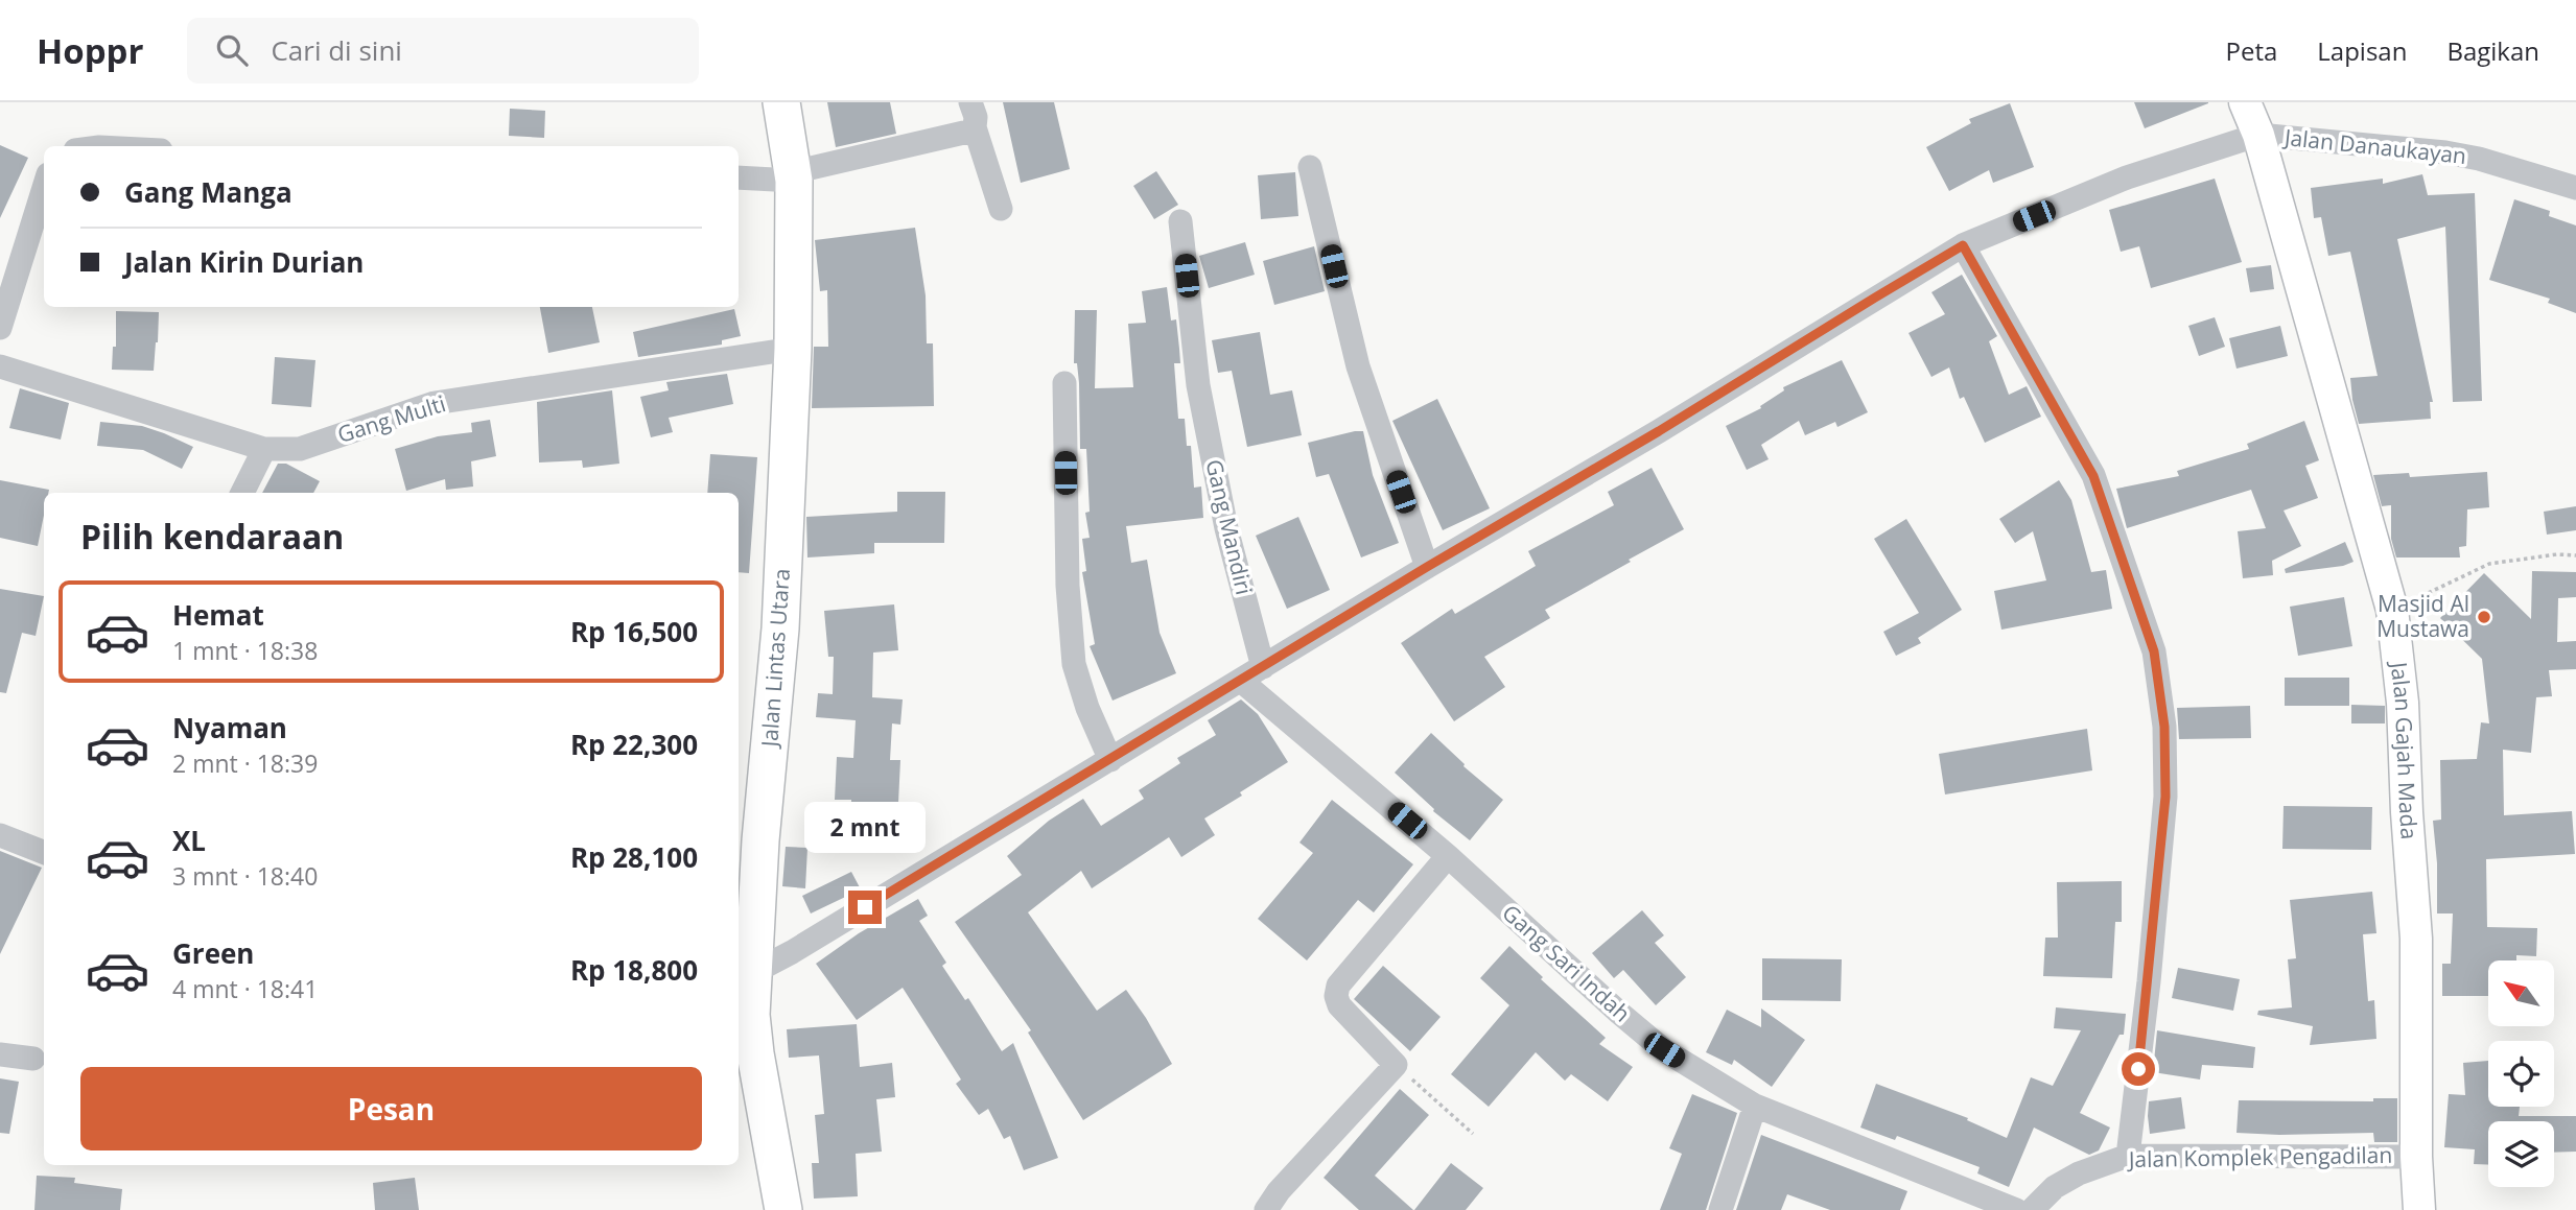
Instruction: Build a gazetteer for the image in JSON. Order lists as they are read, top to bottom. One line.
{"streets":{"highway":["Jalan Lintas Utara"],"main road":["Jalan Gajah Mada"],"street":["Jalan Danaukayan","Gang Multi","Gang Mandiri","Gang Sari Indah","Jalan Komplek Pengadilan"]},"crossings":[["Jalan Danaukayan","Jalan Gajah Mada"],["Gang Multi","Jalan Lintas Utara"],["Jalan Gajah Mada","Jalan Komplek Pengadilan"]],"places":["Masjid Al Mustawa"],"north":"top left","page":{"header":"Hoppr","search":"Cari di sini","nav":["Peta","Lapisan","Bagikan"],"banner":["Gang Manga","Jalan Kirin Durian"],"heading":"Pilih kendaraan","list":[{"name":"Hemat","note":"1 mnt · 18:38","value":"Rp 16,500"},{"name":"Nyaman","note":"2 mnt · 18:39","value":"Rp 22,300"},{"name":"XL","note":"3 mnt · 18:40","value":"Rp 28,100"},{"name":"Green","note":"4 mnt · 18:41","value":"Rp 18,800"}],"bubble":"2 mnt","buttons":"Pesan"}}
